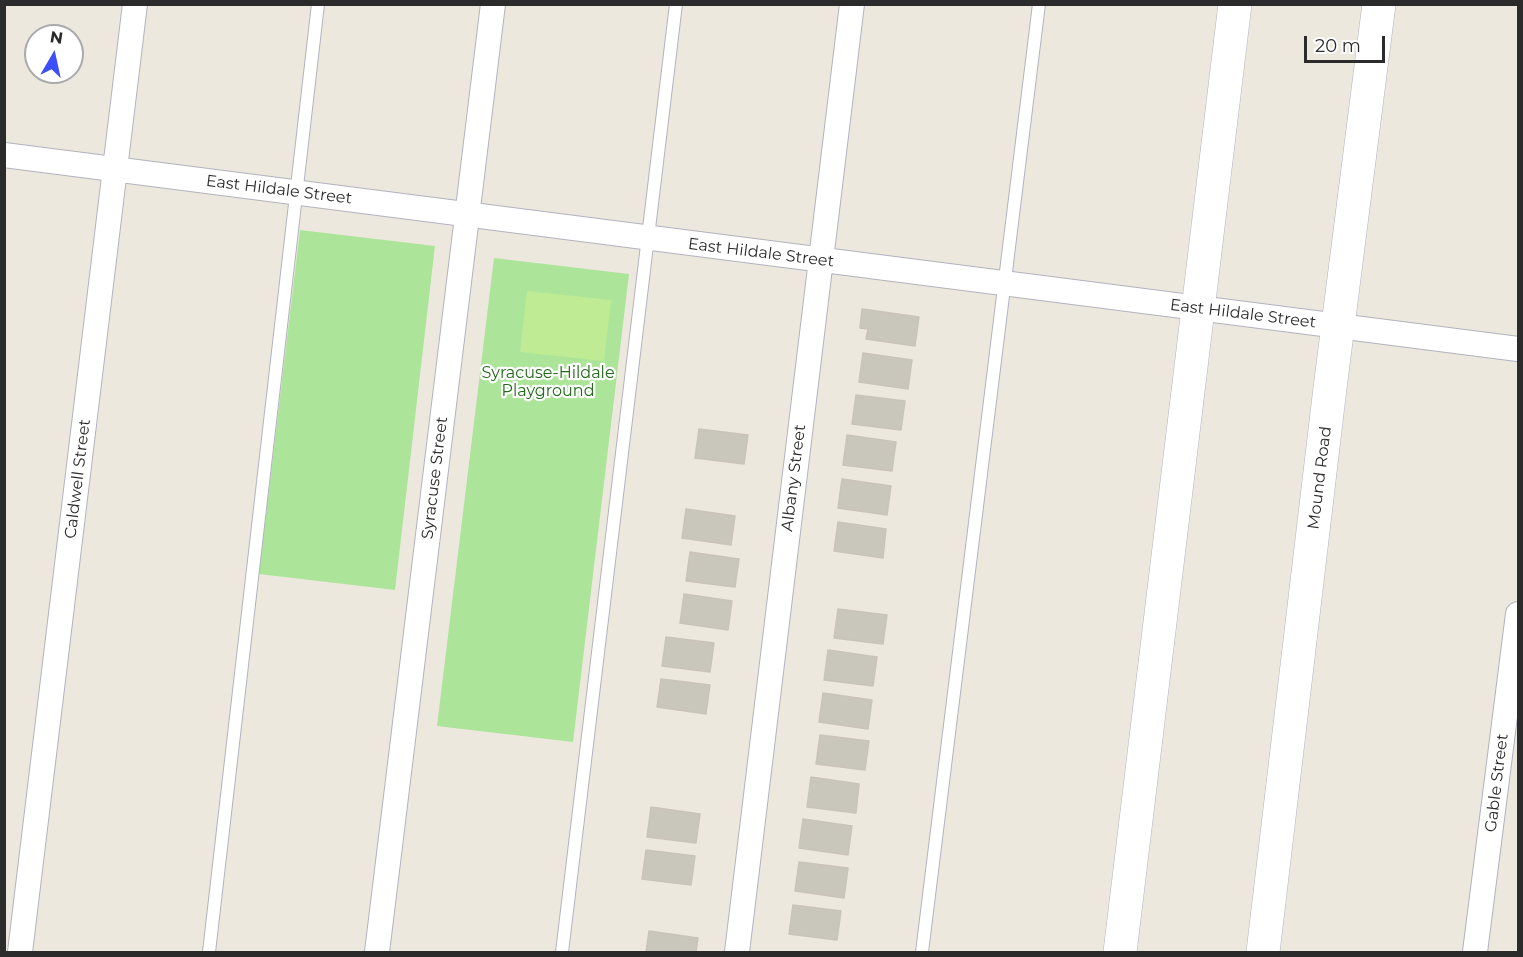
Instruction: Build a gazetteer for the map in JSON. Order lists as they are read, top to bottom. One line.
{"streets":{"main road":["Mound Road"],"street":["East Hildale Street","Syracuse Street","Albany Street","Caldwell Street","Gable Street"]},"crossings":[["East Hildale Street","Syracuse Street"],["East Hildale Street","Albany Street"],["East Hildale Street","Mound Road"],["East Hildale Street","Caldwell Street"]],"parks":["Syracuse-Hildale Playground"],"scale_bar":"20 m","north":"top"}
